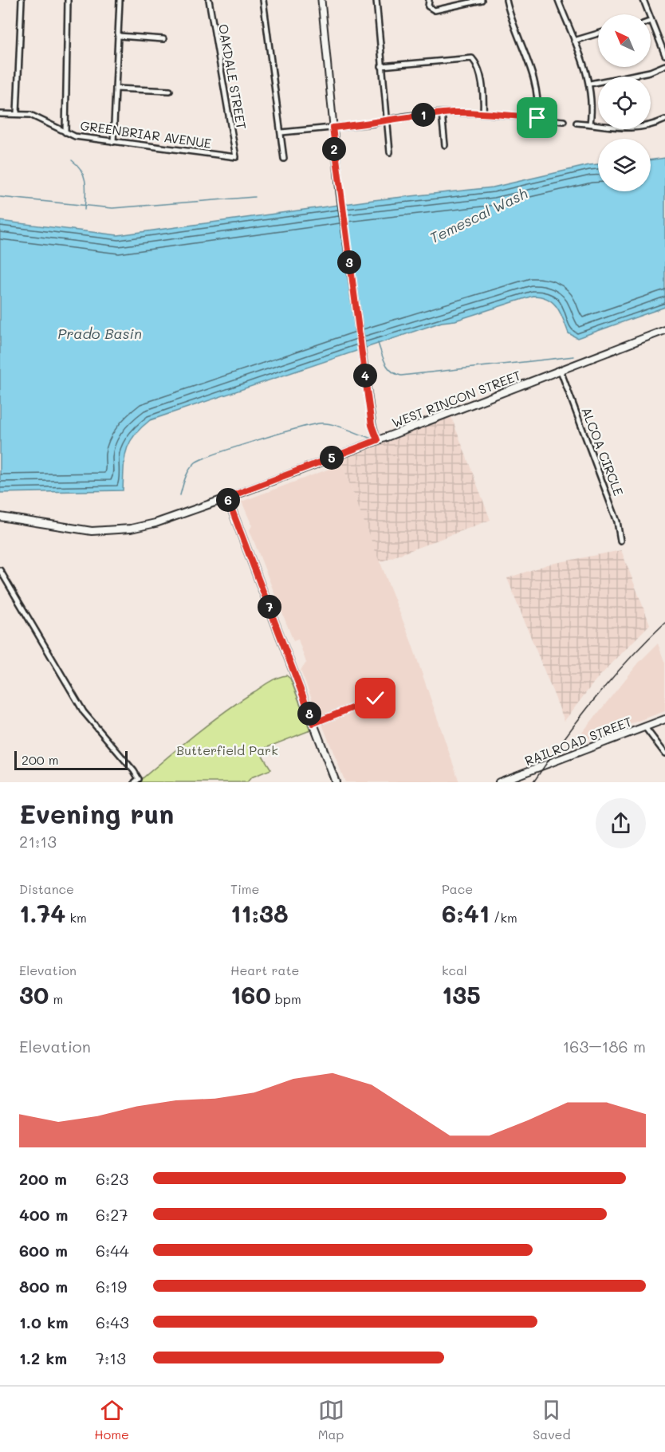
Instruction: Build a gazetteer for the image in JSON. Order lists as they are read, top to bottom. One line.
{"streets":{"main road":["WEST RINCON STREET","RAILROAD STREET"],"street":["OAKDALE STREET","GREENBRIAR AVENUE","ALCOA CIRCLE"]},"crossings":[["OAKDALE STREET","GREENBRIAR AVENUE"],["WEST RINCON STREET","ALCOA CIRCLE"]],"water":["Temescal Wash","Prado Basin"],"parks":["Butterfield Park"],"scale_bar":"200 m","north":"top left","page":{"pins":["1","2","3","4","5","6","7","8"],"scale":"200 m","heading":["Evening run","21:13"],"stats":[["Distance","1.74 km"],["Time","11:38"],["Pace","6:41 /km"],["Elevation","30 m"],["Heart rate","160 bpm"],["kcal","135"]],"chart":["Elevation","163–186 m"],"list":[{"name":"200 m","note":"6:23"},{"name":"400 m","note":"6:27"},{"name":"600 m","note":"6:44"},{"name":"800 m","note":"6:19"},{"name":"1.0 km","note":"6:43"},{"name":"1.2 km","note":"7:13"}],"tabs":["Home","Map","Saved"]}}
